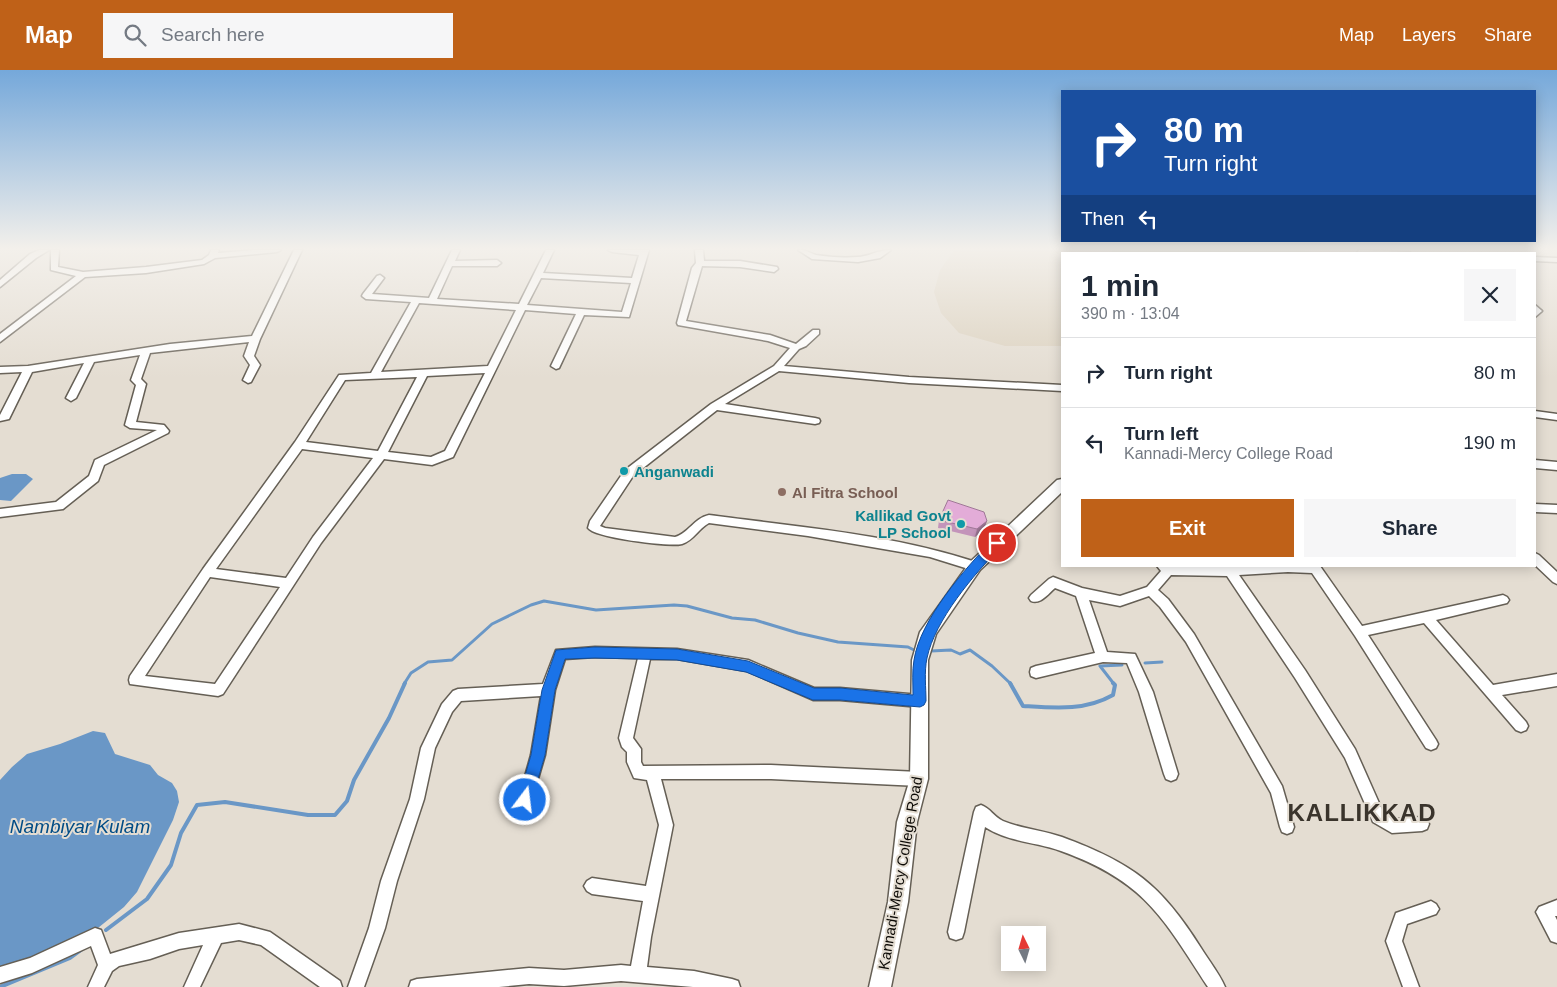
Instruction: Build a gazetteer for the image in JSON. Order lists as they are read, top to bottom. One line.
{"streets":{"main road":["Kannadi-Mercy College Road"]},"districts":["KALLIKKAD"],"water":["Nambiyar Kulam"],"places":["Anganwadi","Al Fitra School","Kallikad Govt LP School"],"north":"top","page":{"header":"Map","search":"Search here","nav":["Map","Layers","Share"],"turn":["80 m","Turn right"],"then":"Then","heading":["1 min","390 m · 13:04"],"list":[{"name":"Turn right","value":"80 m"},{"name":"Turn left","note":"Kannadi-Mercy College Road","value":"190 m"}],"buttons":["Exit","Share"]}}
